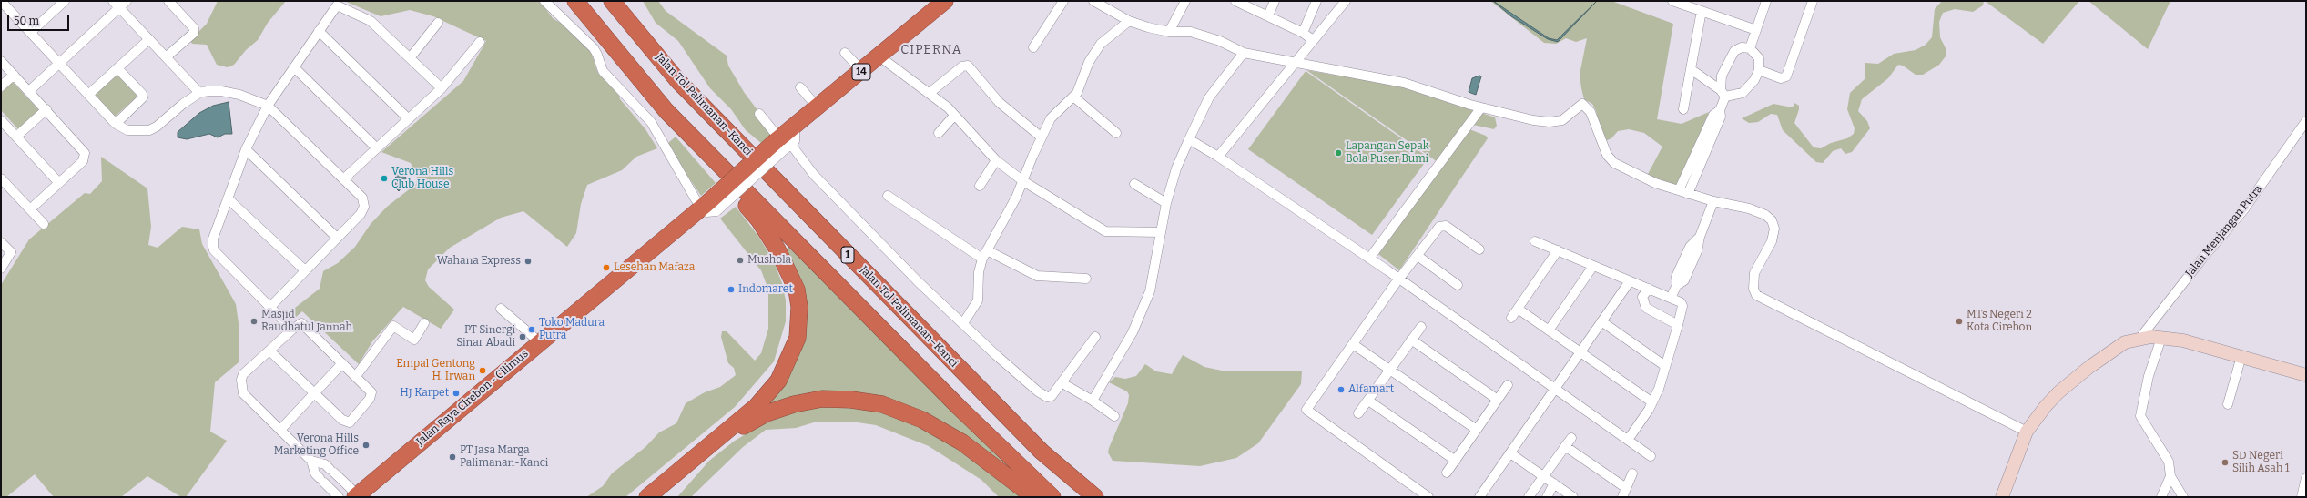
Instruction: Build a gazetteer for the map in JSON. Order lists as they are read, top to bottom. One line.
{"streets":{"highway":["14","Jalan Tol Palimanan–Kanci","1","Jalan Raya Cirebon - Cilimus"],"street":["Jalan Menjangan Putra"]},"crossings":[["14","Jalan Raya Cirebon - Cilimus"]],"districts":["CIPERNA"],"places":["Lapangan Sepak Bola Puser Bumi","Verona Hills Club House","Mushola","Wahana Express","Lesehan Mafaza","Indomaret","Masjid Raudhatul Jannah","MTs Negeri 2 Kota Cirebon","Toko Madura Putra","PT Sinergi Sinar Abadi","Empal Gentong H. Irwan","Alfamart","HJ Karpet","Verona Hills Marketing Office","PT Jasa Marga Palimanan-Kanci","SD Negeri Silih Asah 1"],"scale_bar":"50 m"}
